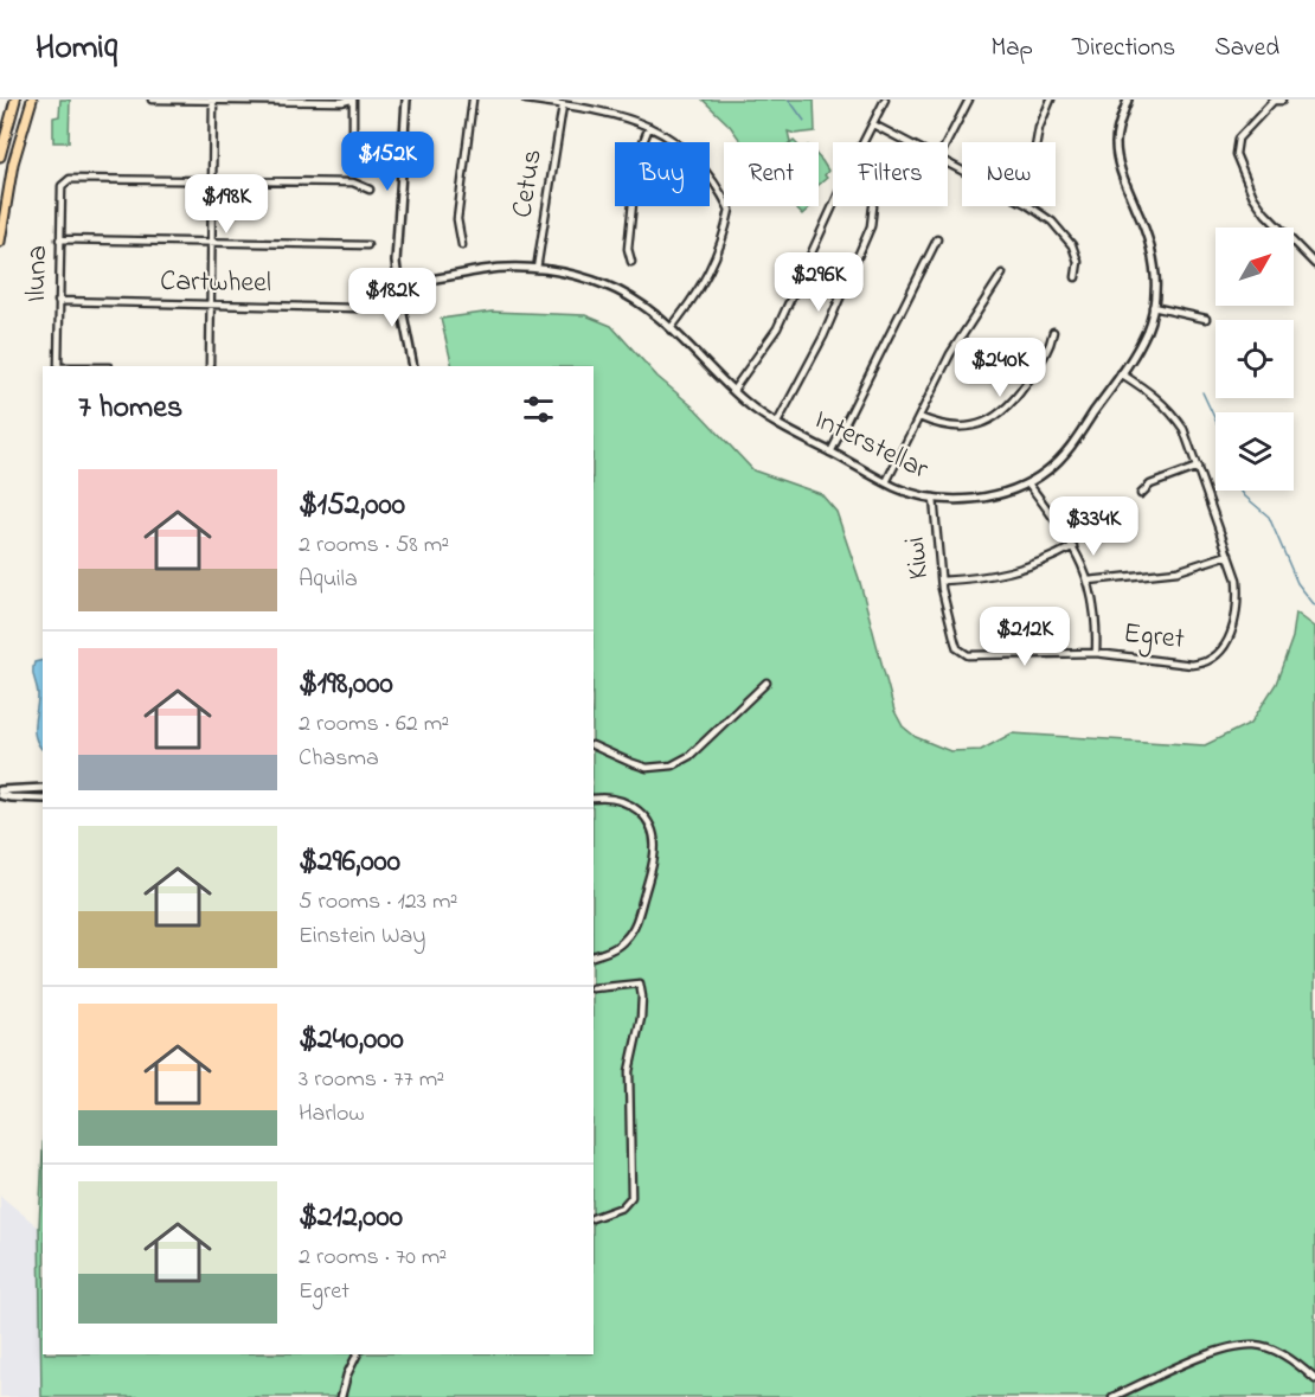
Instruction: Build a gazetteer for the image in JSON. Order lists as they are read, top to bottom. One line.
{"streets":{"street":["Cetus","Iluna","Cartwheel","Interstellar","Kiwi","Egret"]},"crossings":[["Cetus","Interstellar"],["Iluna","Cartwheel"],["Interstellar","Kiwi"],["Kiwi","Egret"]],"north":"top right","page":{"header":"Homiq","nav":["Map","Directions","Saved"],"price":["$152K","$198K","$296K","$182K","$240K","$334K","$212K"],"chip":["Buy","Rent","Filters","New"],"heading":"7 homes","list":[{"name":"$152,000","note":"2 rooms · 58 m² · Aquila"},{"name":"$198,000","note":"2 rooms · 62 m² · Chasma"},{"name":"$296,000","note":"5 rooms · 123 m² · Einstein Way"},{"name":"$240,000","note":"3 rooms · 77 m² · Harlow"},{"name":"$212,000","note":"2 rooms · 70 m² · Egret"}]}}
